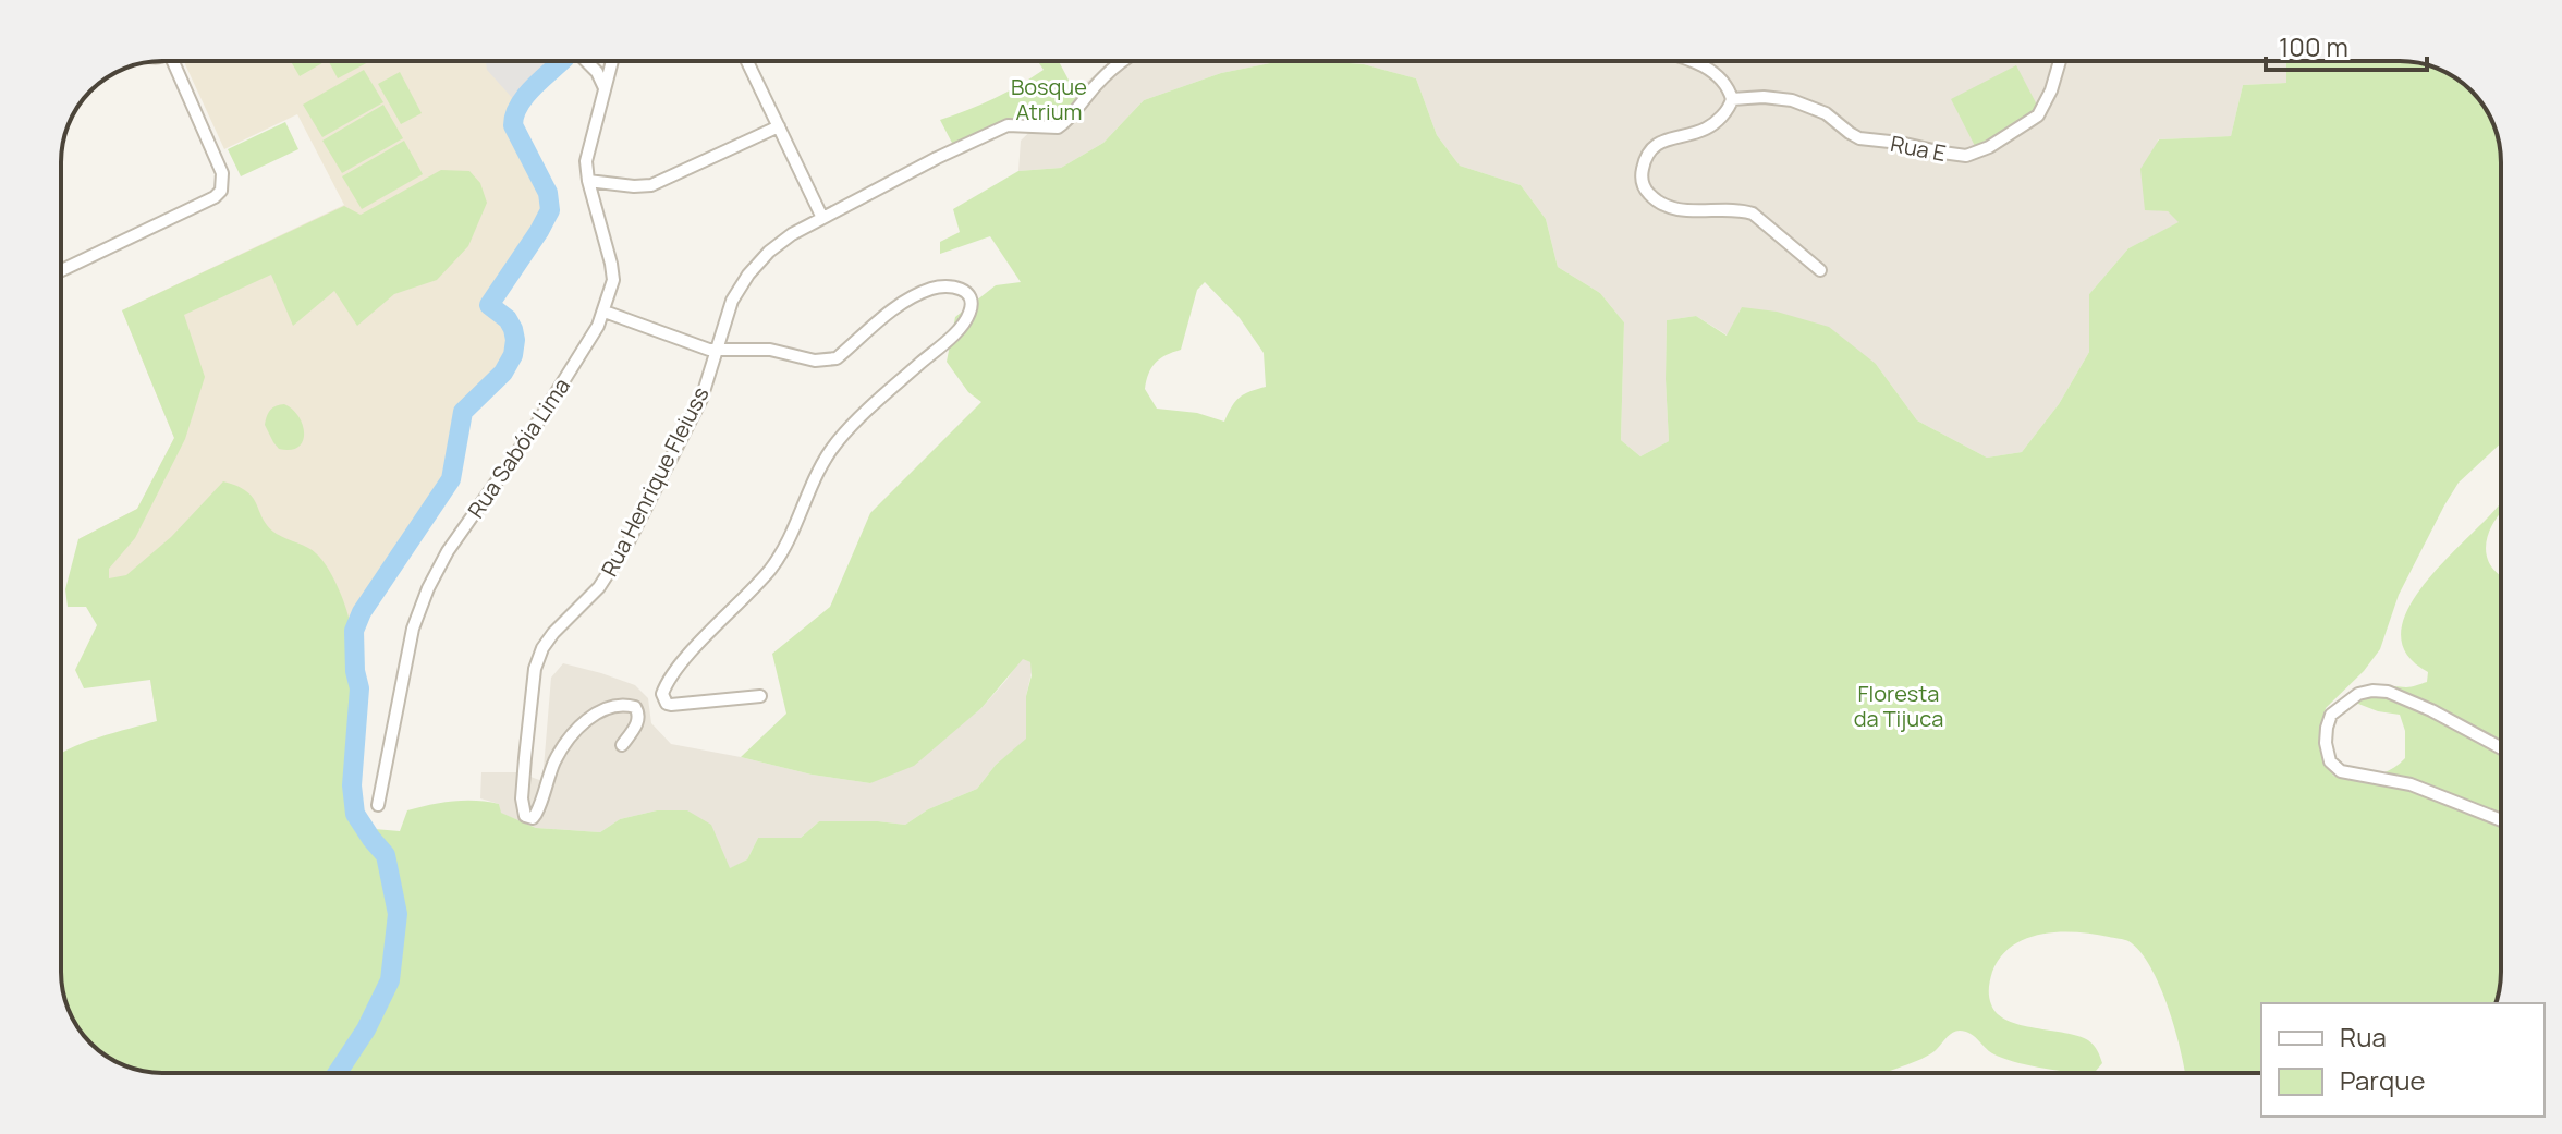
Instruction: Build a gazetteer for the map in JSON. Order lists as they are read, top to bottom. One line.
{"streets":{"street":["Rua E","Rua Sabóia Lima","Rua Henrique Fleiuss"]},"parks":["Bosque Atrium","Floresta da Tijuca"],"legend":["Rua","Parque"],"scale_bar":"100 m"}
